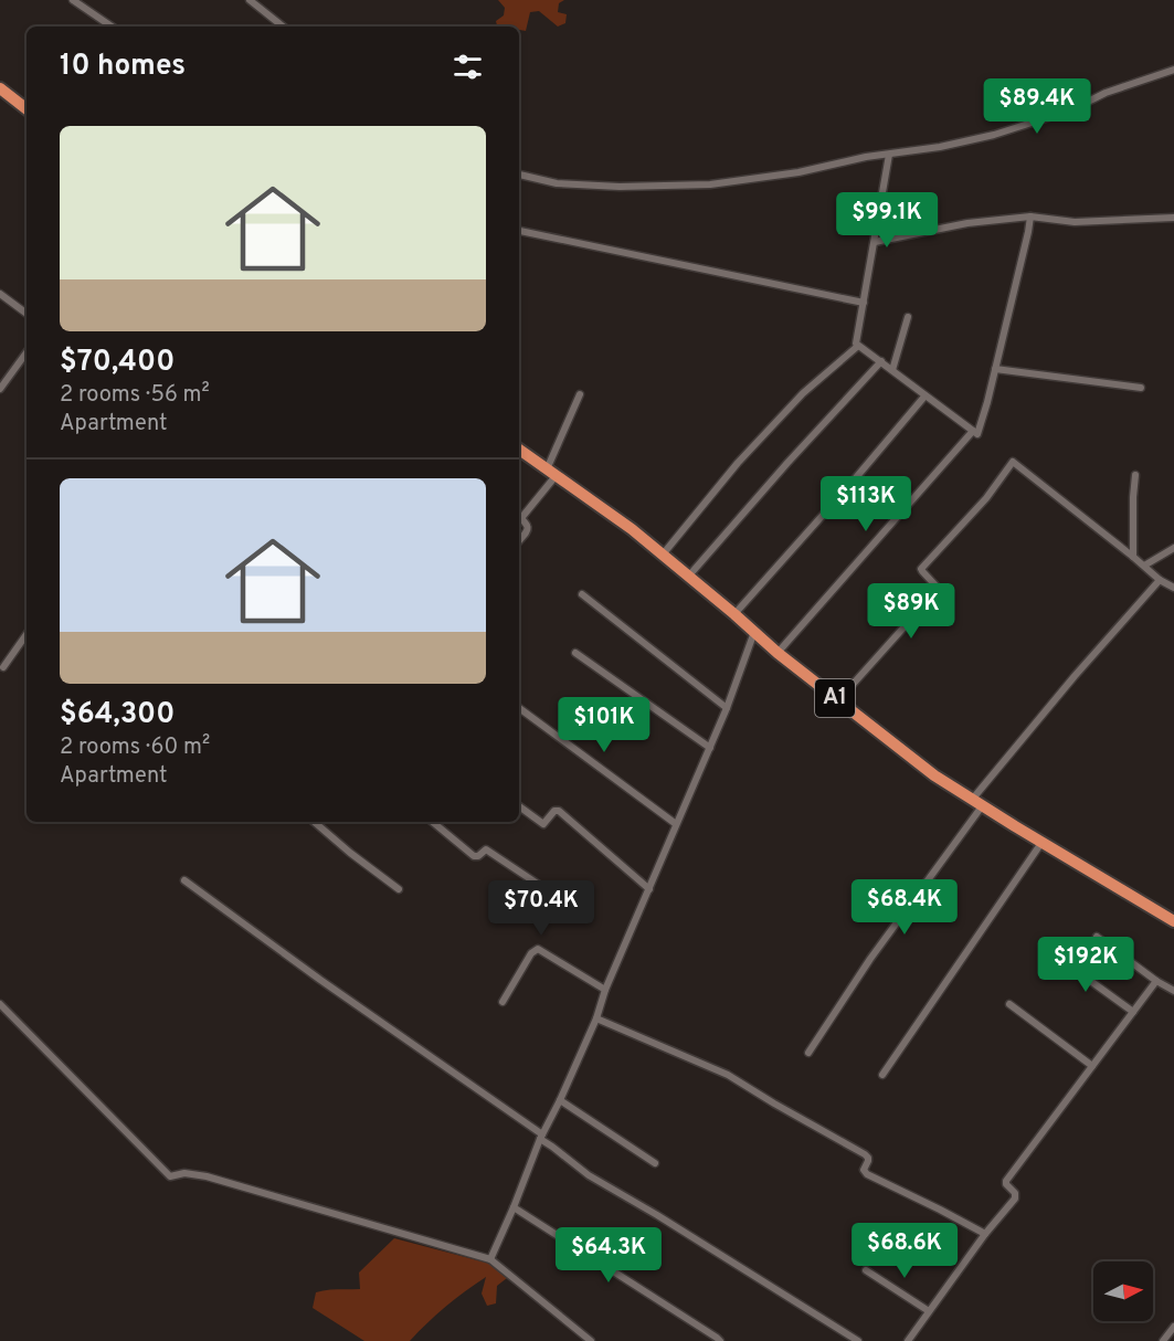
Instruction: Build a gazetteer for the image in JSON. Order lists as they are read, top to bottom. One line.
{"streets":{"highway":["A1"]},"north":"right","page":{"heading":"10 homes","price":["$89.4K","$99.1K","$113K","$89K","$101K","$68.4K","$70.4K","$192K","$68.6K","$64.3K"],"list":[{"name":"$70,400","note":"2 rooms · 56 m² · Apartment"},{"name":"$64,300","note":"2 rooms · 60 m² · Apartment"}]}}
